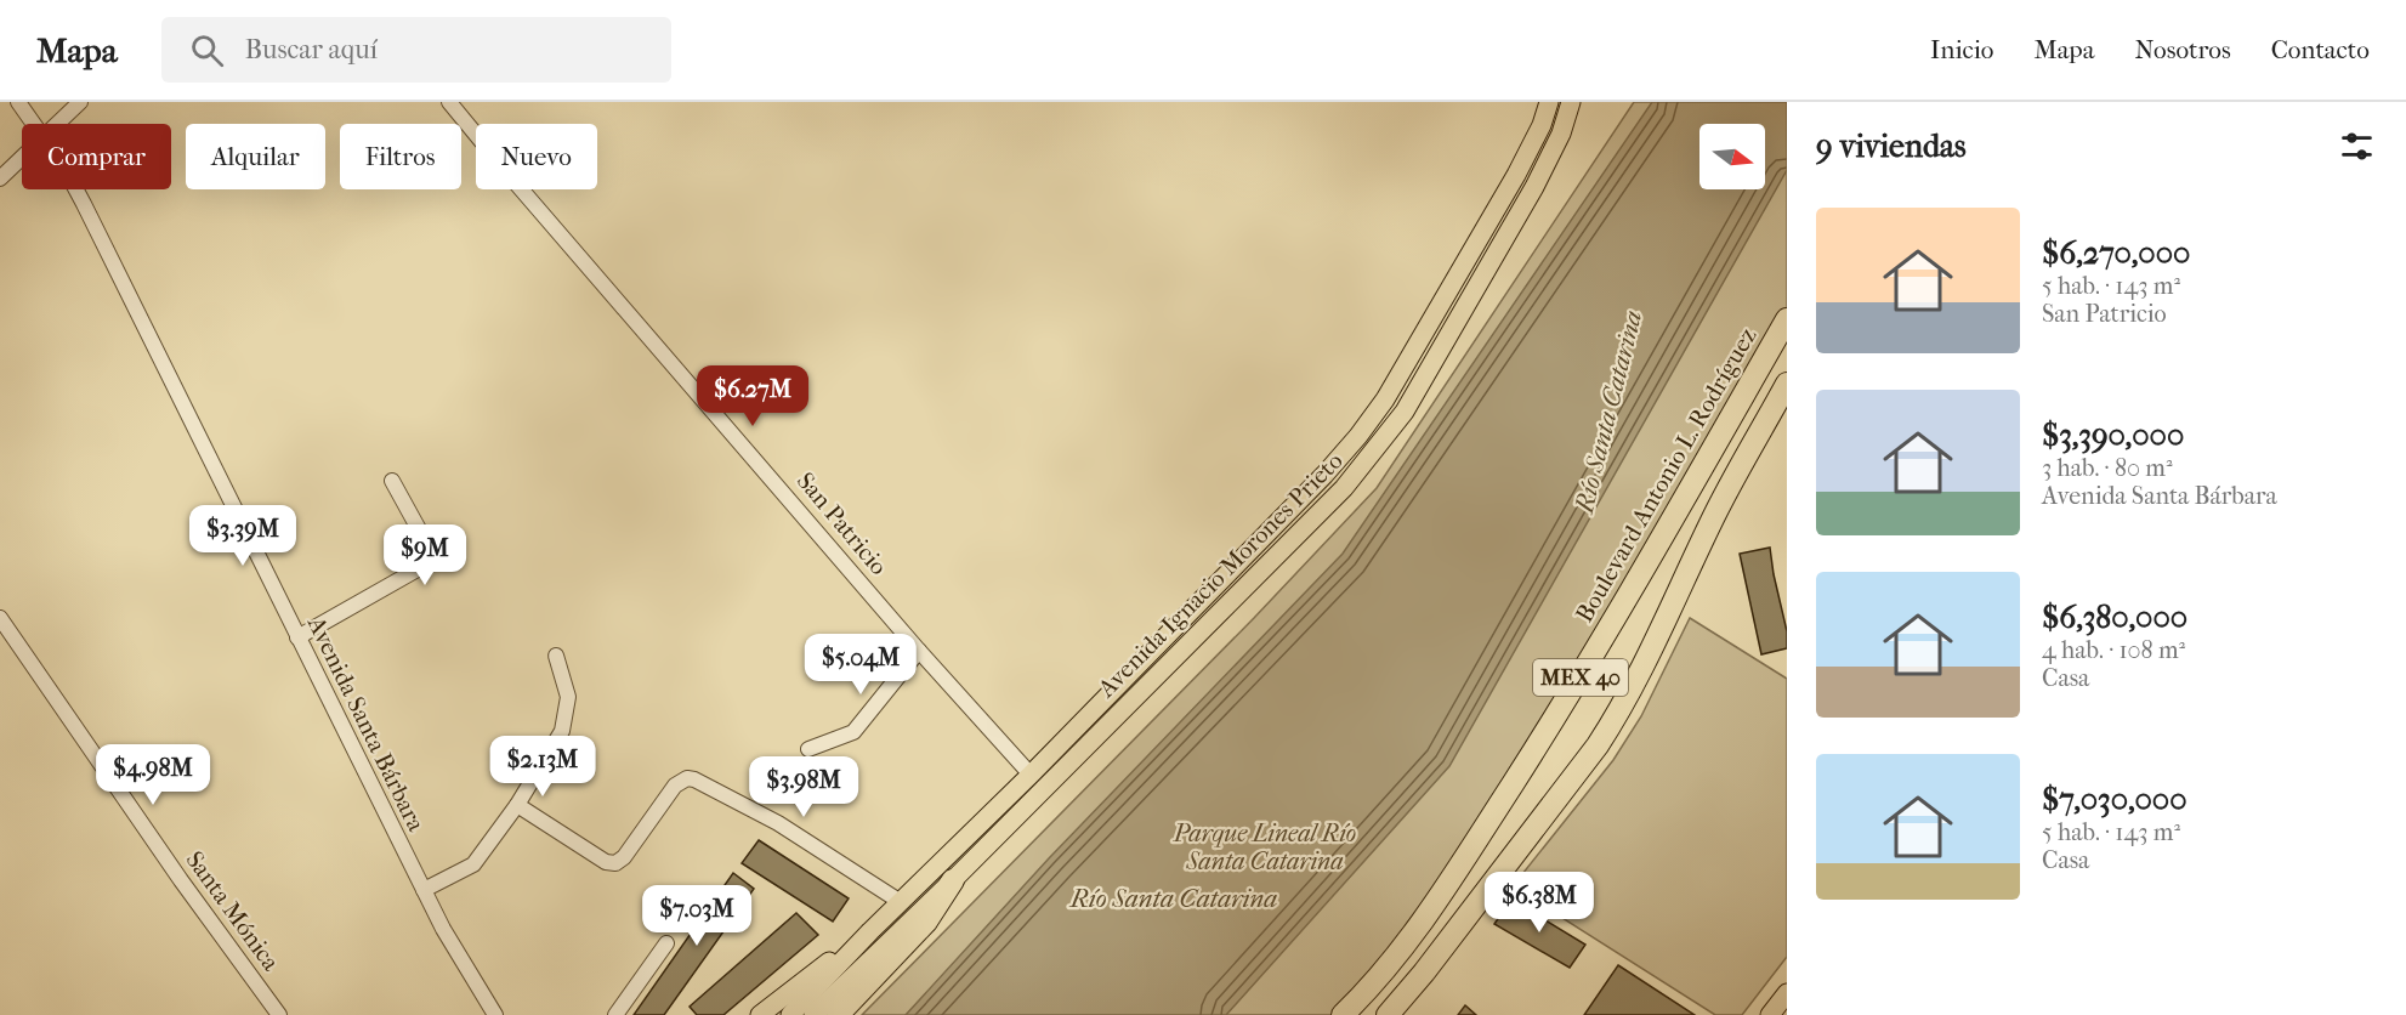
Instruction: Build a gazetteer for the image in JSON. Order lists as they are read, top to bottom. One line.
{"streets":{"highway":["Boulevard Antonio L. Rodríguez","MEX 40"],"main road":["Avenida Ignacio Morones Prieto"],"street":["San Patricio","Avenida Santa Bárbara","Santa Mónica"]},"crossings":[["San Patricio","Avenida Ignacio Morones Prieto"]],"water":["Río Santa Catarina"],"parks":["Parque Lineal Río Santa Catarina"],"north":"right","page":{"header":"Mapa","search":"Buscar aquí","nav":["Inicio","Mapa","Nosotros","Contacto"],"heading":"9 viviendas","chip":["Comprar","Alquilar","Filtros","Nuevo"],"list":[{"name":"$6,270,000","note":"5 hab. · 143 m² · San Patricio"},{"name":"$3,390,000","note":"3 hab. · 80 m² · Avenida Santa Bárbara"},{"name":"$6,380,000","note":"4 hab. · 108 m² · Casa"},{"name":"$7,030,000","note":"5 hab. · 143 m² · Casa"}],"price":["$6.27M","$3.39M","$9M","$5.04M","$2.13M","$4.98M","$3.98M","$6.38M","$7.03M"]}}
